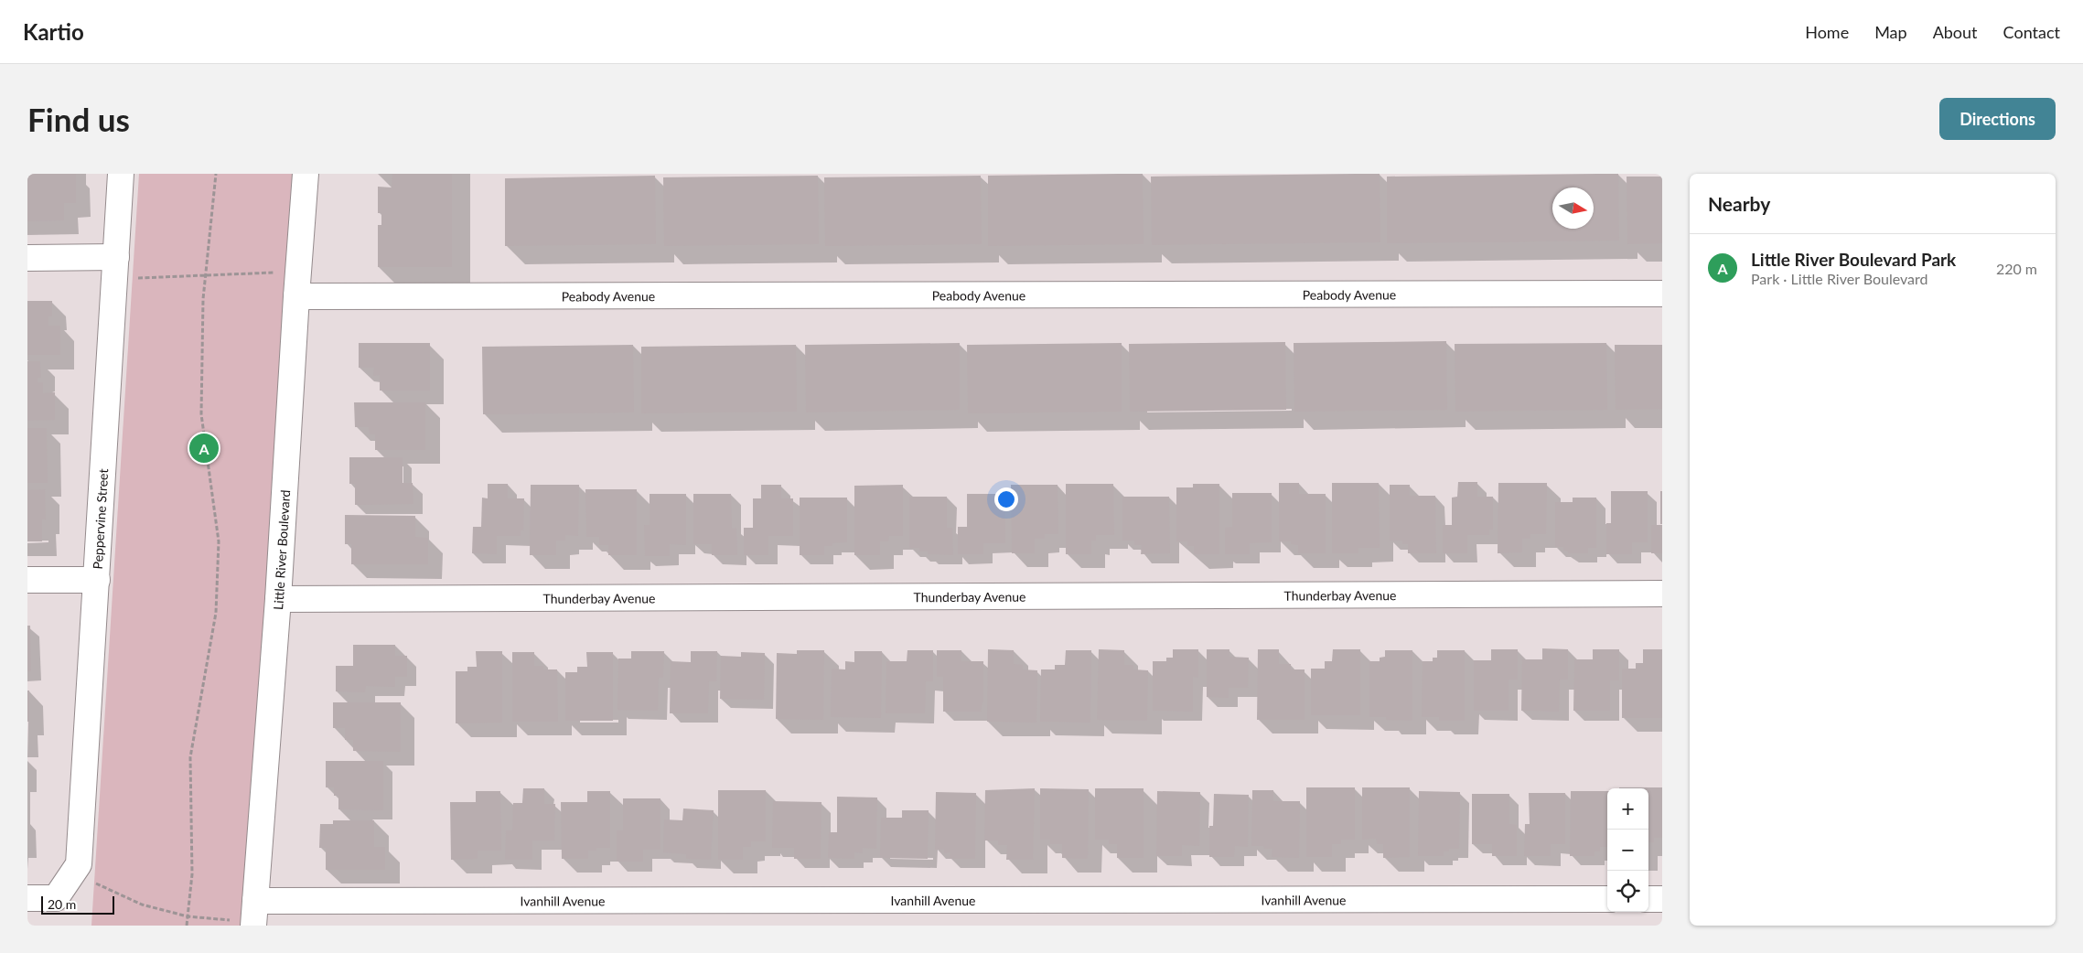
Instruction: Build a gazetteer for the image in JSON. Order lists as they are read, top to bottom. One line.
{"streets":{"street":["Peabody Avenue","Peppervine Street","Little River Boulevard","Thunderbay Avenue","Ivanhill Avenue"]},"crossings":[["Peabody Avenue","Little River Boulevard"],["Little River Boulevard","Thunderbay Avenue"],["Little River Boulevard","Ivanhill Avenue"]],"scale_bar":"20 m","north":"right","page":{"header":"Kartio","nav":["Home","Map","About","Contact"],"buttons":"Directions","title":"Find us","heading":"Nearby","list":[{"mark":"A","name":"Little River Boulevard Park","note":"Park · Little River Boulevard","value":"220 m"}],"pins":"A","map_buttons":["+","−"],"scale":"20 m"}}
